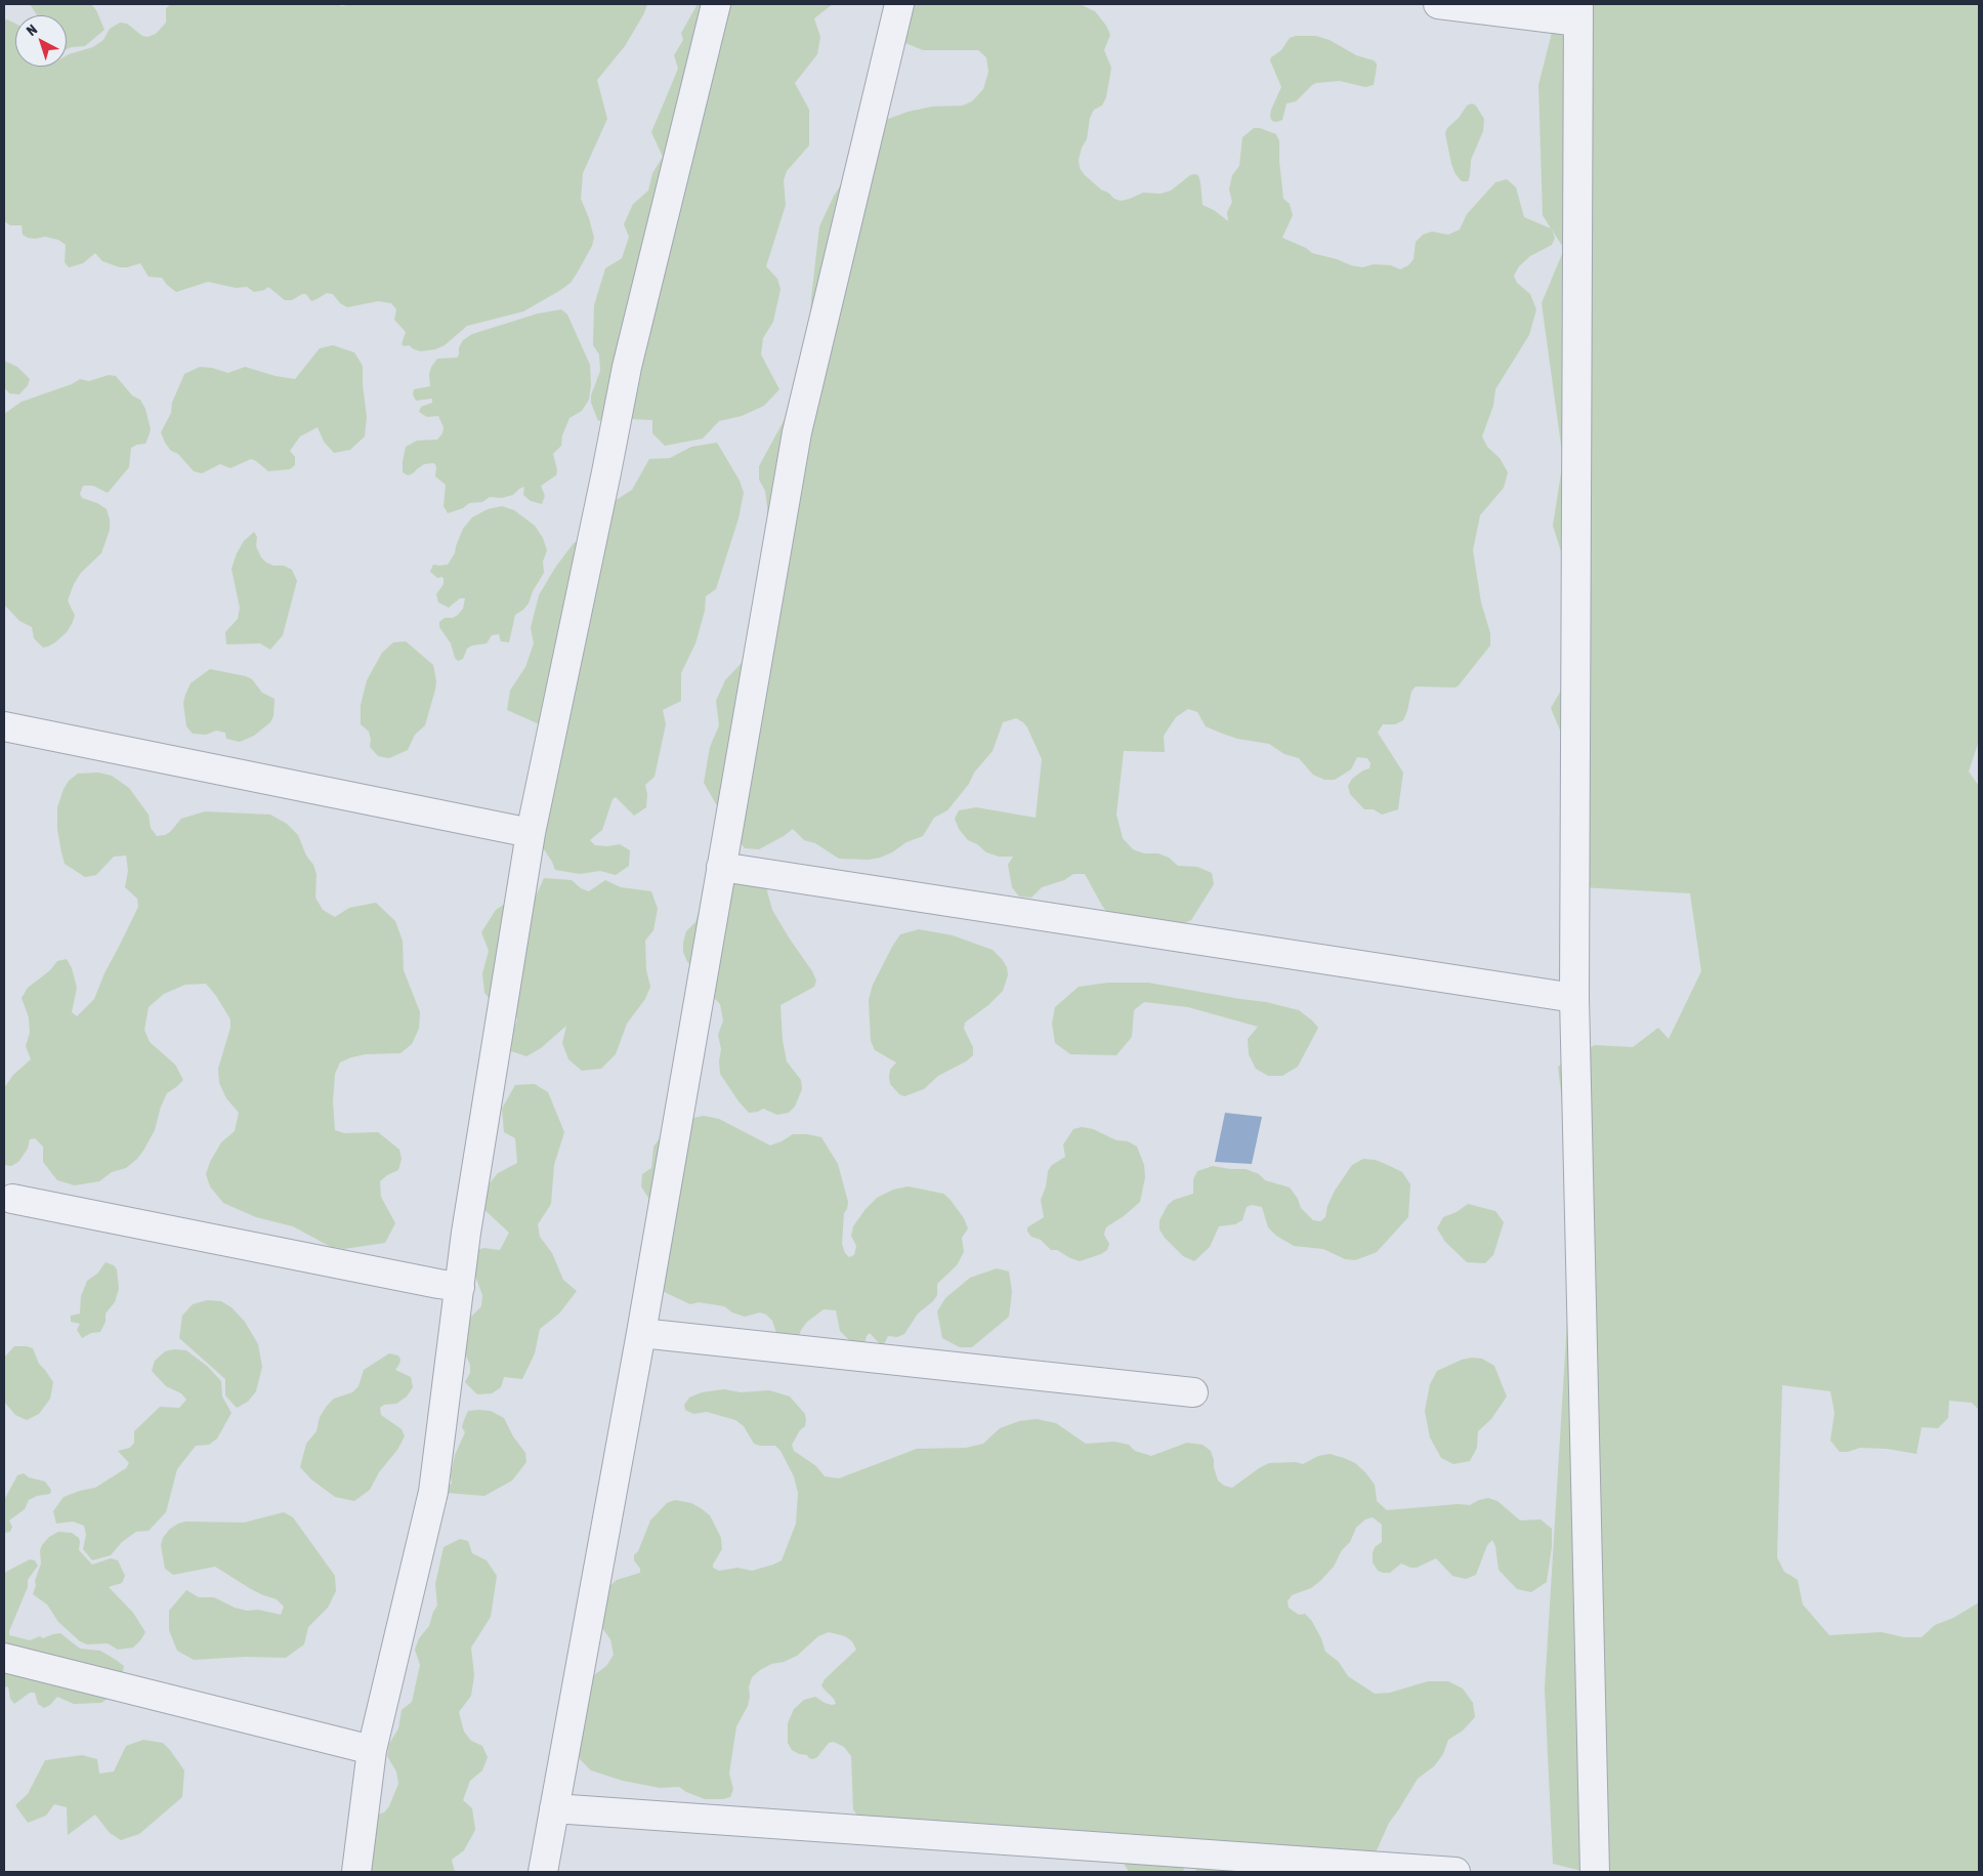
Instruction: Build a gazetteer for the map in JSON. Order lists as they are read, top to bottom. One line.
{"north":"top left"}
